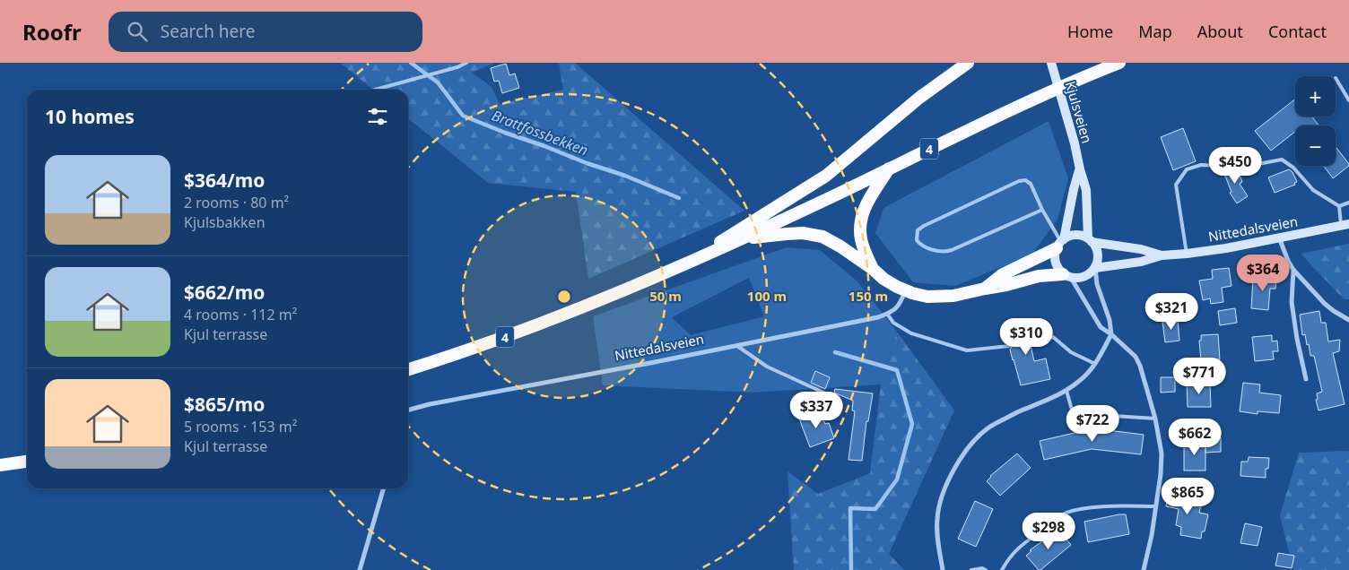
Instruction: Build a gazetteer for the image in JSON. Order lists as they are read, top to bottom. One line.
{"streets":{"highway":["4"],"main road":["Kjulsveien","Nittedalsveien"]},"crossings":[["Kjulsveien","4"],["Kjulsveien","Nittedalsveien"],["4","Nittedalsveien"]],"water":["Brattfossbekken"],"page":{"header":"Roofr","search":"Search here","nav":["Home","Map","About","Contact"],"map_buttons":["+","−"],"heading":"10 homes","list":[{"name":"$364/mo","note":"2 rooms · 80 m² · Kjulsbakken"},{"name":"$662/mo","note":"4 rooms · 112 m² · Kjul terrasse"},{"name":"$865/mo","note":"5 rooms · 153 m² · Kjul terrasse"}],"price":["$450","$364","$321","$310","$771","$337","$722","$662","$865","$298"]},"rings":["50 m","100 m","150 m"]}
